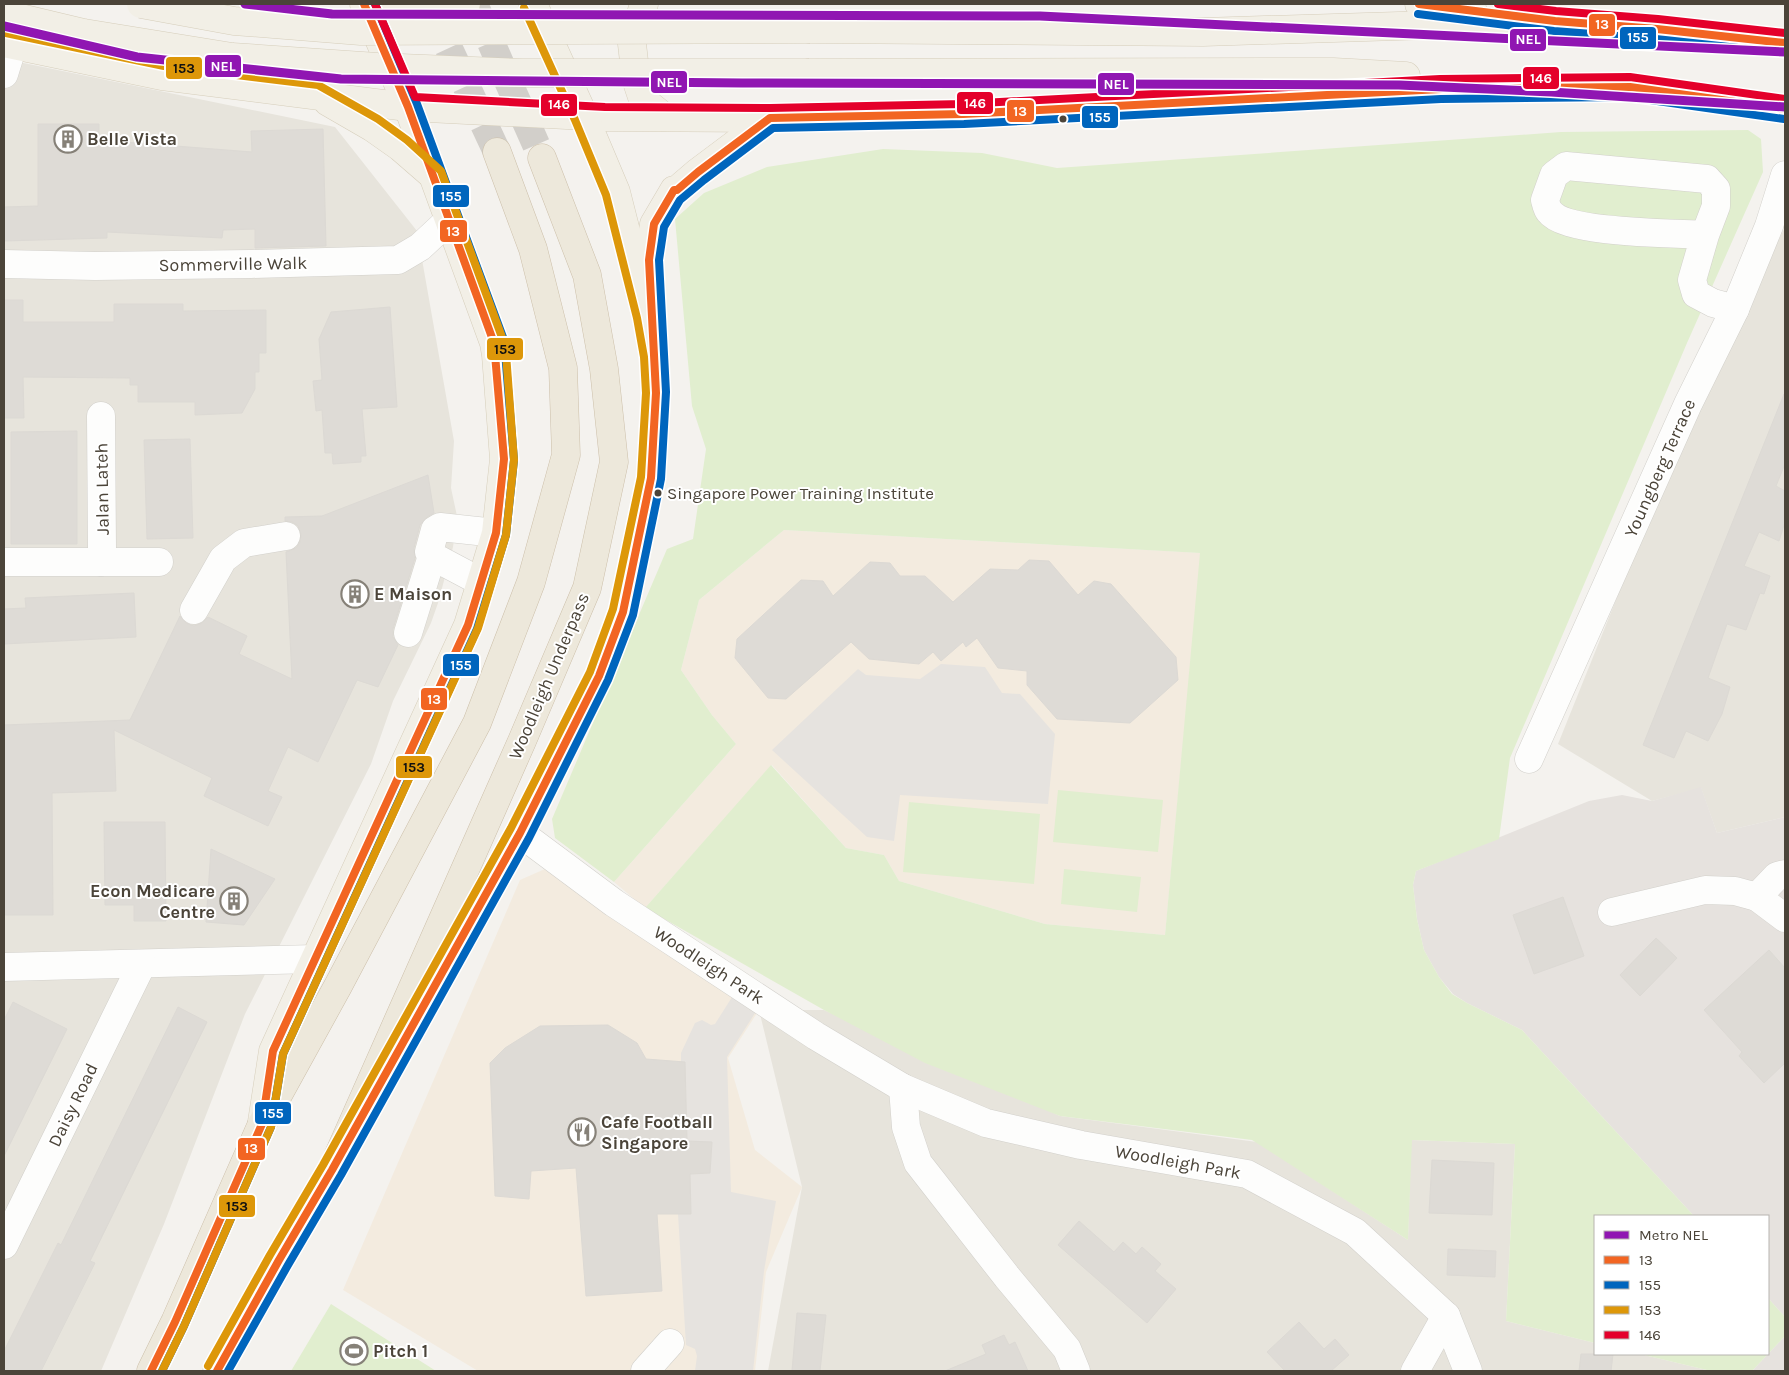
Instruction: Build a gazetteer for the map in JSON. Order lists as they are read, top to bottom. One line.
{"streets":{"highway":["Woodleigh Underpass"],"street":["Sommerville Walk","Youngberg Terrace","Jalan Lateh","Woodleigh Park","Daisy Road"]},"places":{"building":["Belle Vista","E Maison","Econ Medicare Centre"],"other":["Singapore Power Training Institute"],"restaurant":["Cafe Football Singapore"],"sports":["Pitch 1"]},"lines":["metro line NEL","transit line 13","transit line 155","transit line 146","transit line 153"],"legend":["Metro NEL","13","155","153","146"]}
